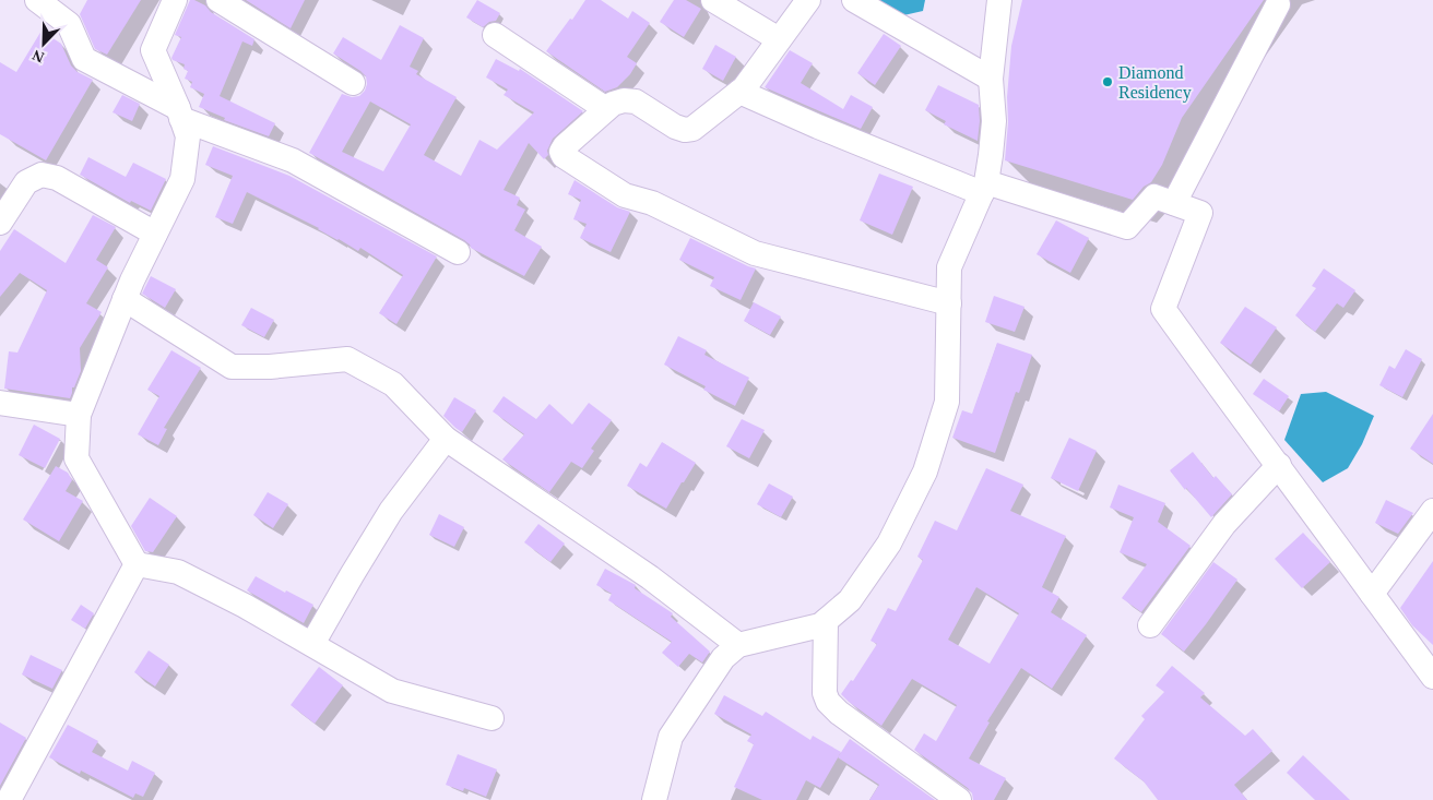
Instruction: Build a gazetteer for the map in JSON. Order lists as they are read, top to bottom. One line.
{"places":["Diamond Residency"],"north":"bottom left"}
